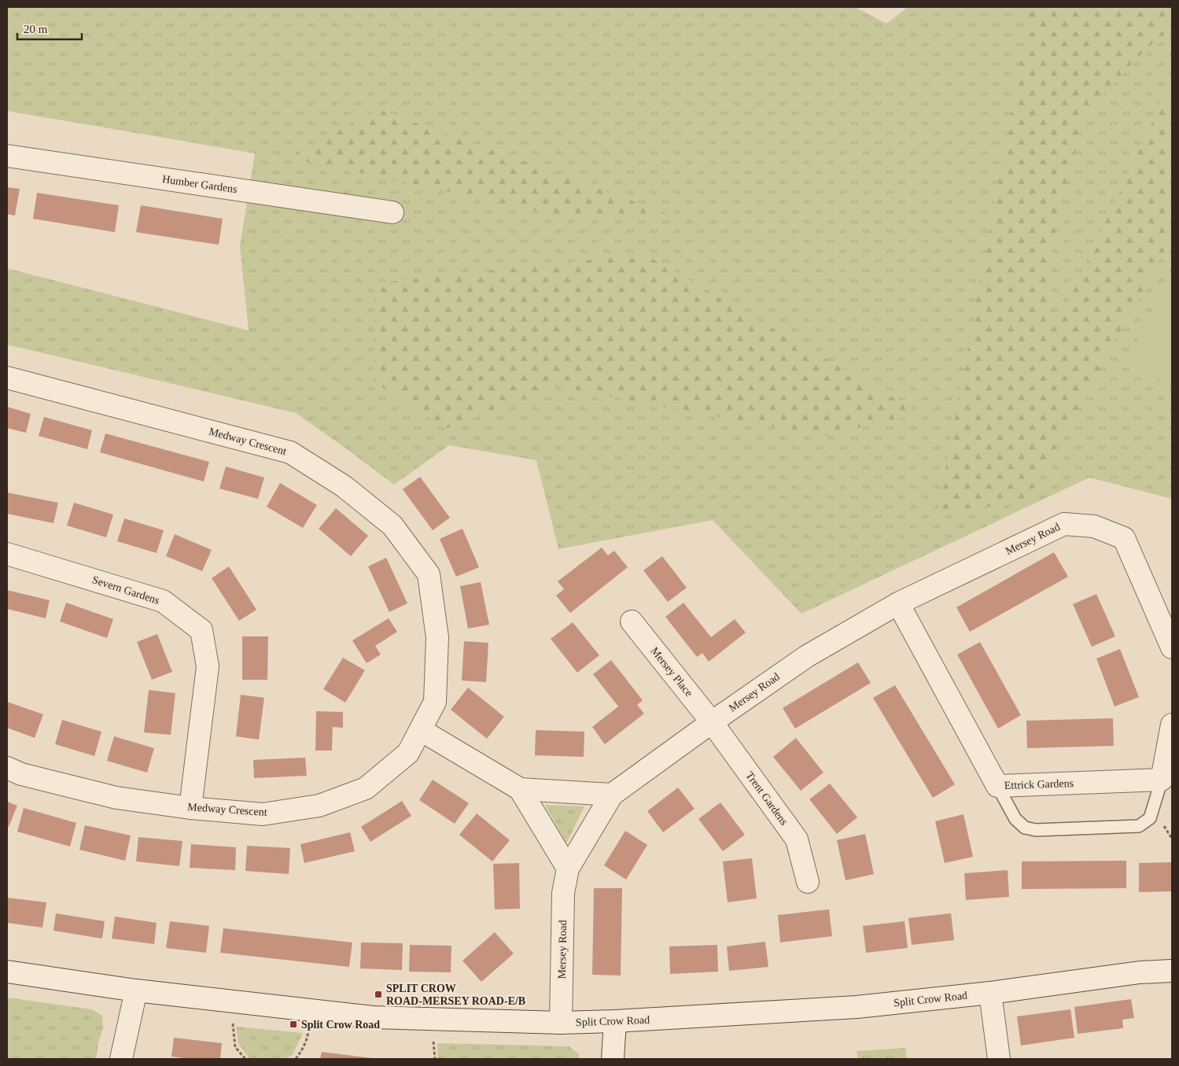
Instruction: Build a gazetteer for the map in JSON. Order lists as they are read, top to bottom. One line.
{"streets":{"street":["Humber Gardens","Medway Crescent","Mersey Road","Severn Gardens","Mersey Place","Ettrick Gardens","Trent Gardens","Split Crow Road"]},"crossings":[["Medway Crescent","Severn Gardens"],["Mersey Road","Mersey Place"],["Mersey Road","Ettrick Gardens"],["Mersey Road","Trent Gardens"],["Mersey Road","Split Crow Road"],["Mersey Place","Trent Gardens"]],"places":{"transit":["SPLIT CROW ROAD-MERSEY ROAD-E/B","Split Crow Road"]},"scale_bar":"20 m"}
